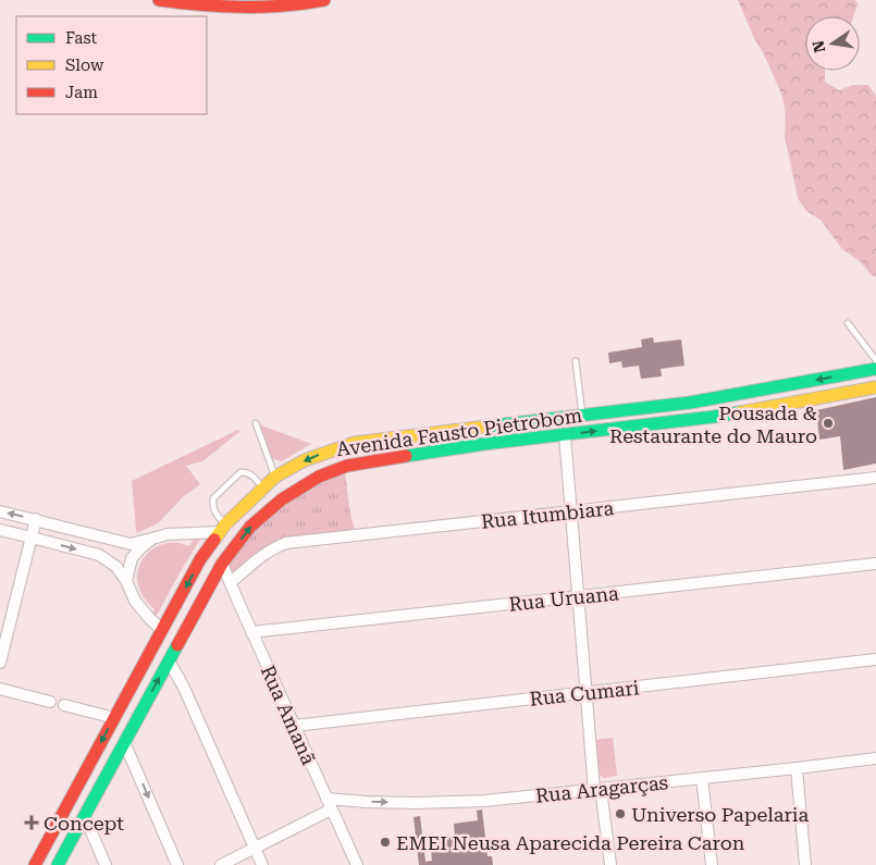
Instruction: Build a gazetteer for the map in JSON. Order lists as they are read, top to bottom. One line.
{"streets":{"main road":["Avenida Fausto Pietrobom"],"street":["Rua Itumbiara","Rua Uruana","Rua Cumari","Rua Amanã","Rua Aragarças"]},"crossings":[["Avenida Fausto Pietrobom","Rua Amanã"],["Rua Itumbiara","Rua Amanã"],["Rua Uruana","Rua Amanã"],["Rua Cumari","Rua Amanã"],["Rua Amanã","Rua Aragarças"]],"one_way":["Rua Aragarças"],"places":{"other":["Pousada & Restaurante do Mauro","Universo Papelaria","EMEI Neusa Aparecida Pereira Caron"],"health":["Concept"]},"legend":["Fast","Slow","Jam"],"north":"left"}
